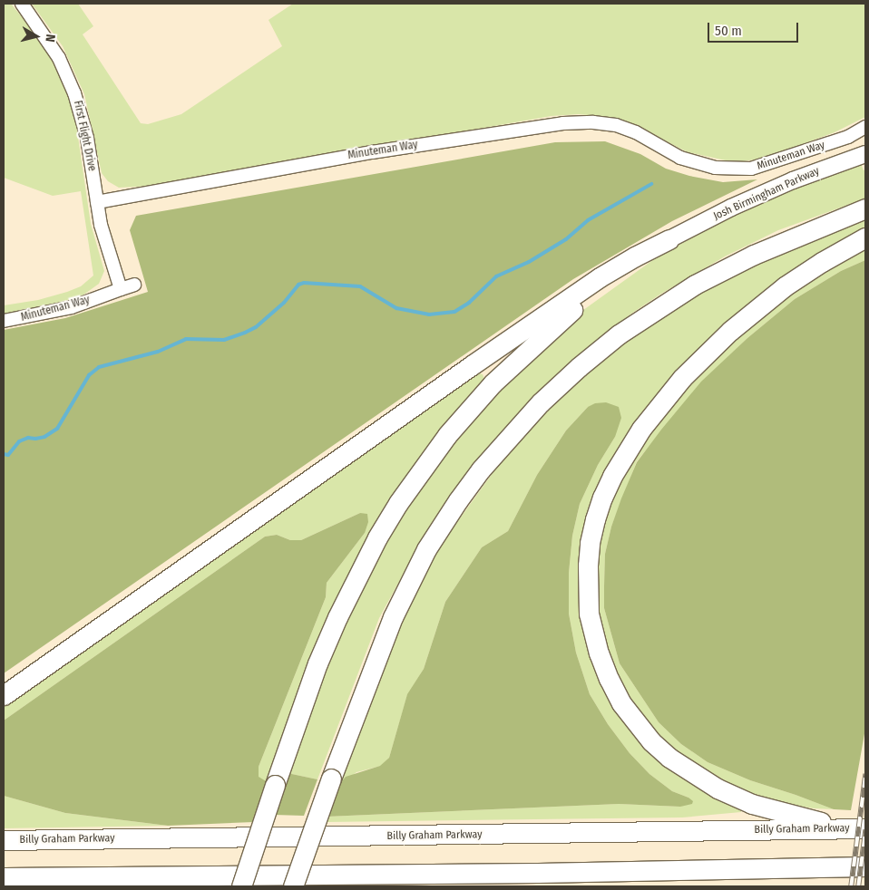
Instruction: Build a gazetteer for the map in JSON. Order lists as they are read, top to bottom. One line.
{"streets":{"highway":["Billy Graham Parkway"],"main road":["Josh Birmingham Parkway"],"street":["First Flight Drive","Minuteman Way"]},"crossings":[["First Flight Drive","Minuteman Way"]],"scale_bar":"50 m","north":"right"}
